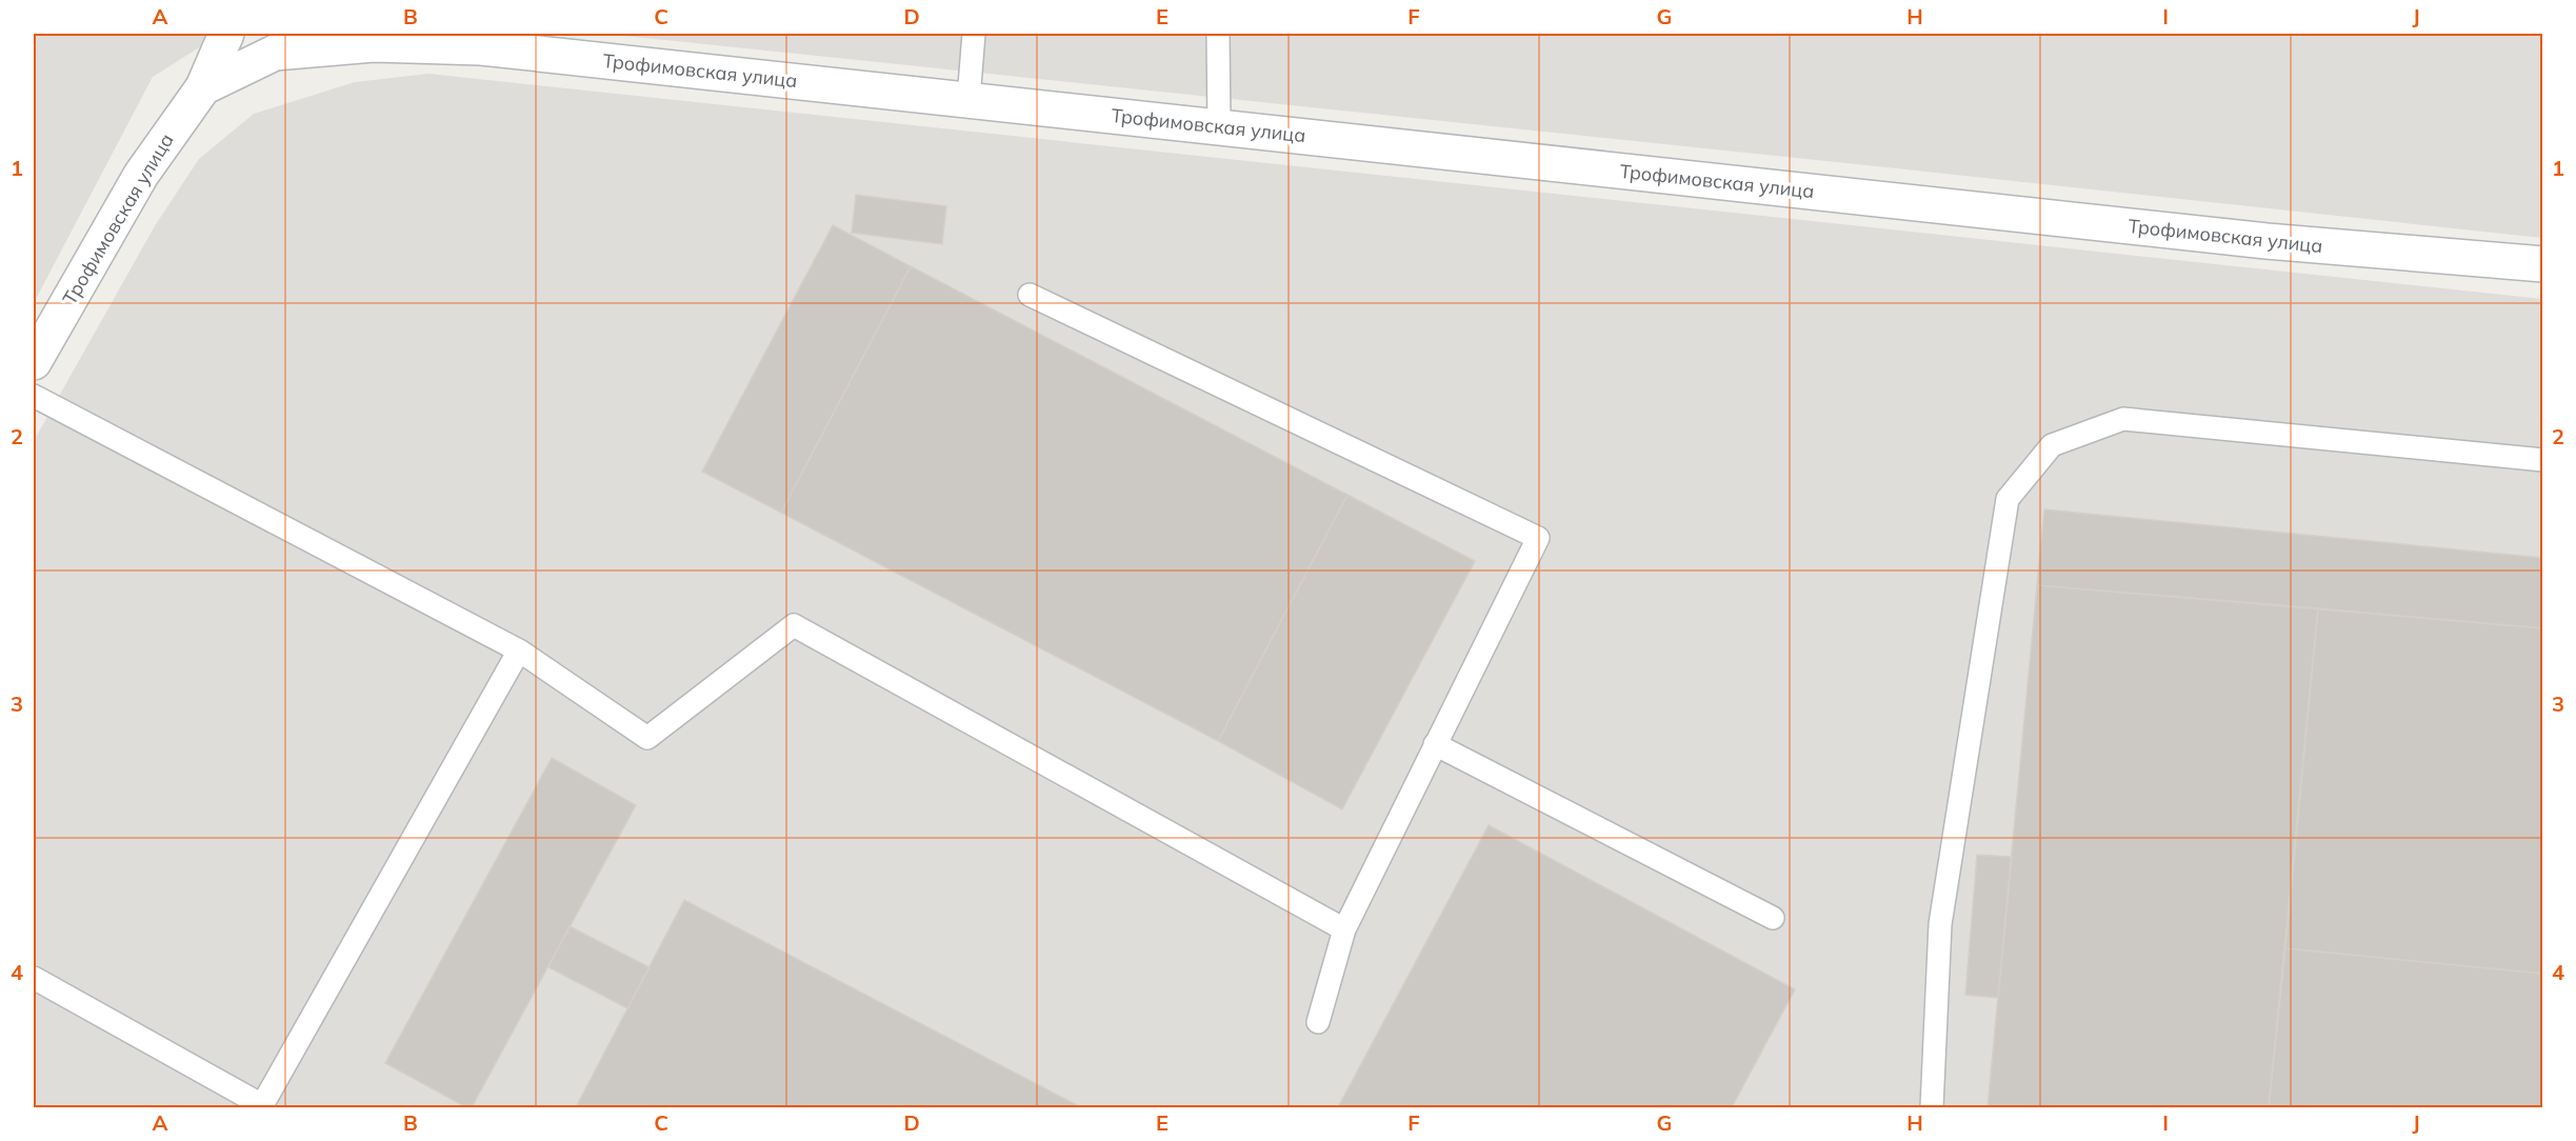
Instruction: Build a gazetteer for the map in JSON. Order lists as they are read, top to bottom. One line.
{"streets":{"street":["Трофимовская улица"]},"grid":{"columns":["A","B","C","D","E","F","G","H","I","J"],"rows":["1","2","3","4"]}}
